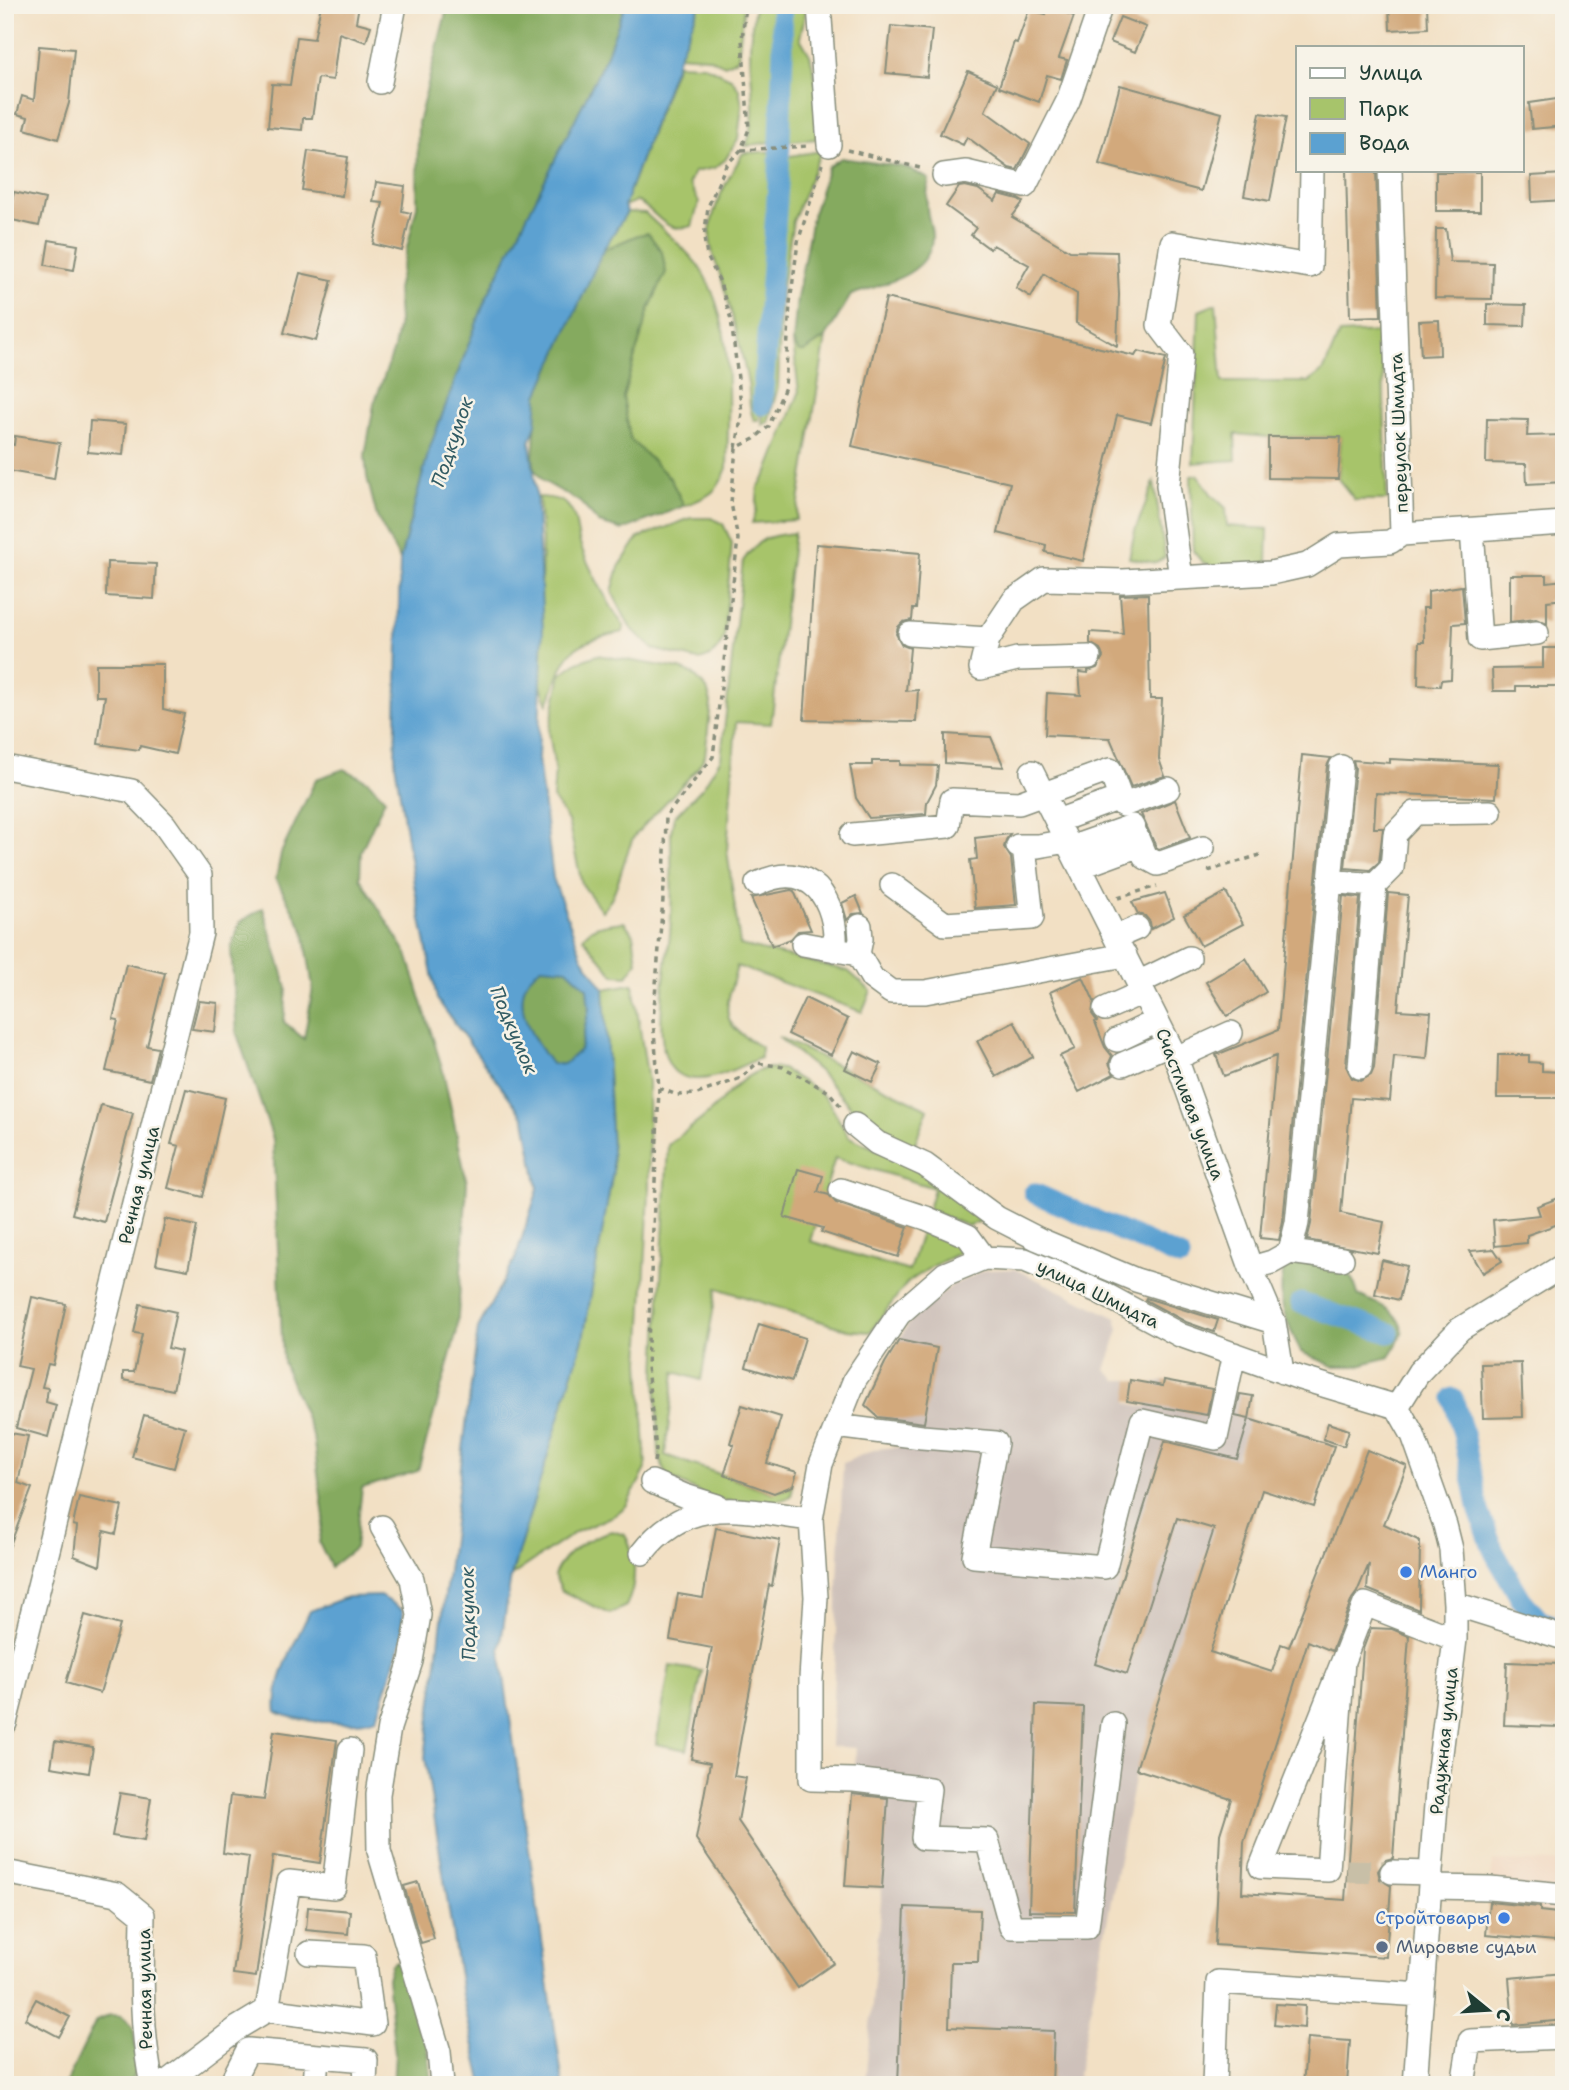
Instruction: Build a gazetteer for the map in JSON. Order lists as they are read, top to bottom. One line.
{"streets":{"street":["переулок Шмидта","Счастливая улица","Речная улица","улица Шмидта","Радужная улица"]},"crossings":[["Счастливая улица","улица Шмидта"],["улица Шмидта","Радужная улица"]],"water":["Подкумок"],"places":["Манго","Стройтовары","Мировые судьи"],"legend":["Улица","Парк","Вода"],"north":"right"}
